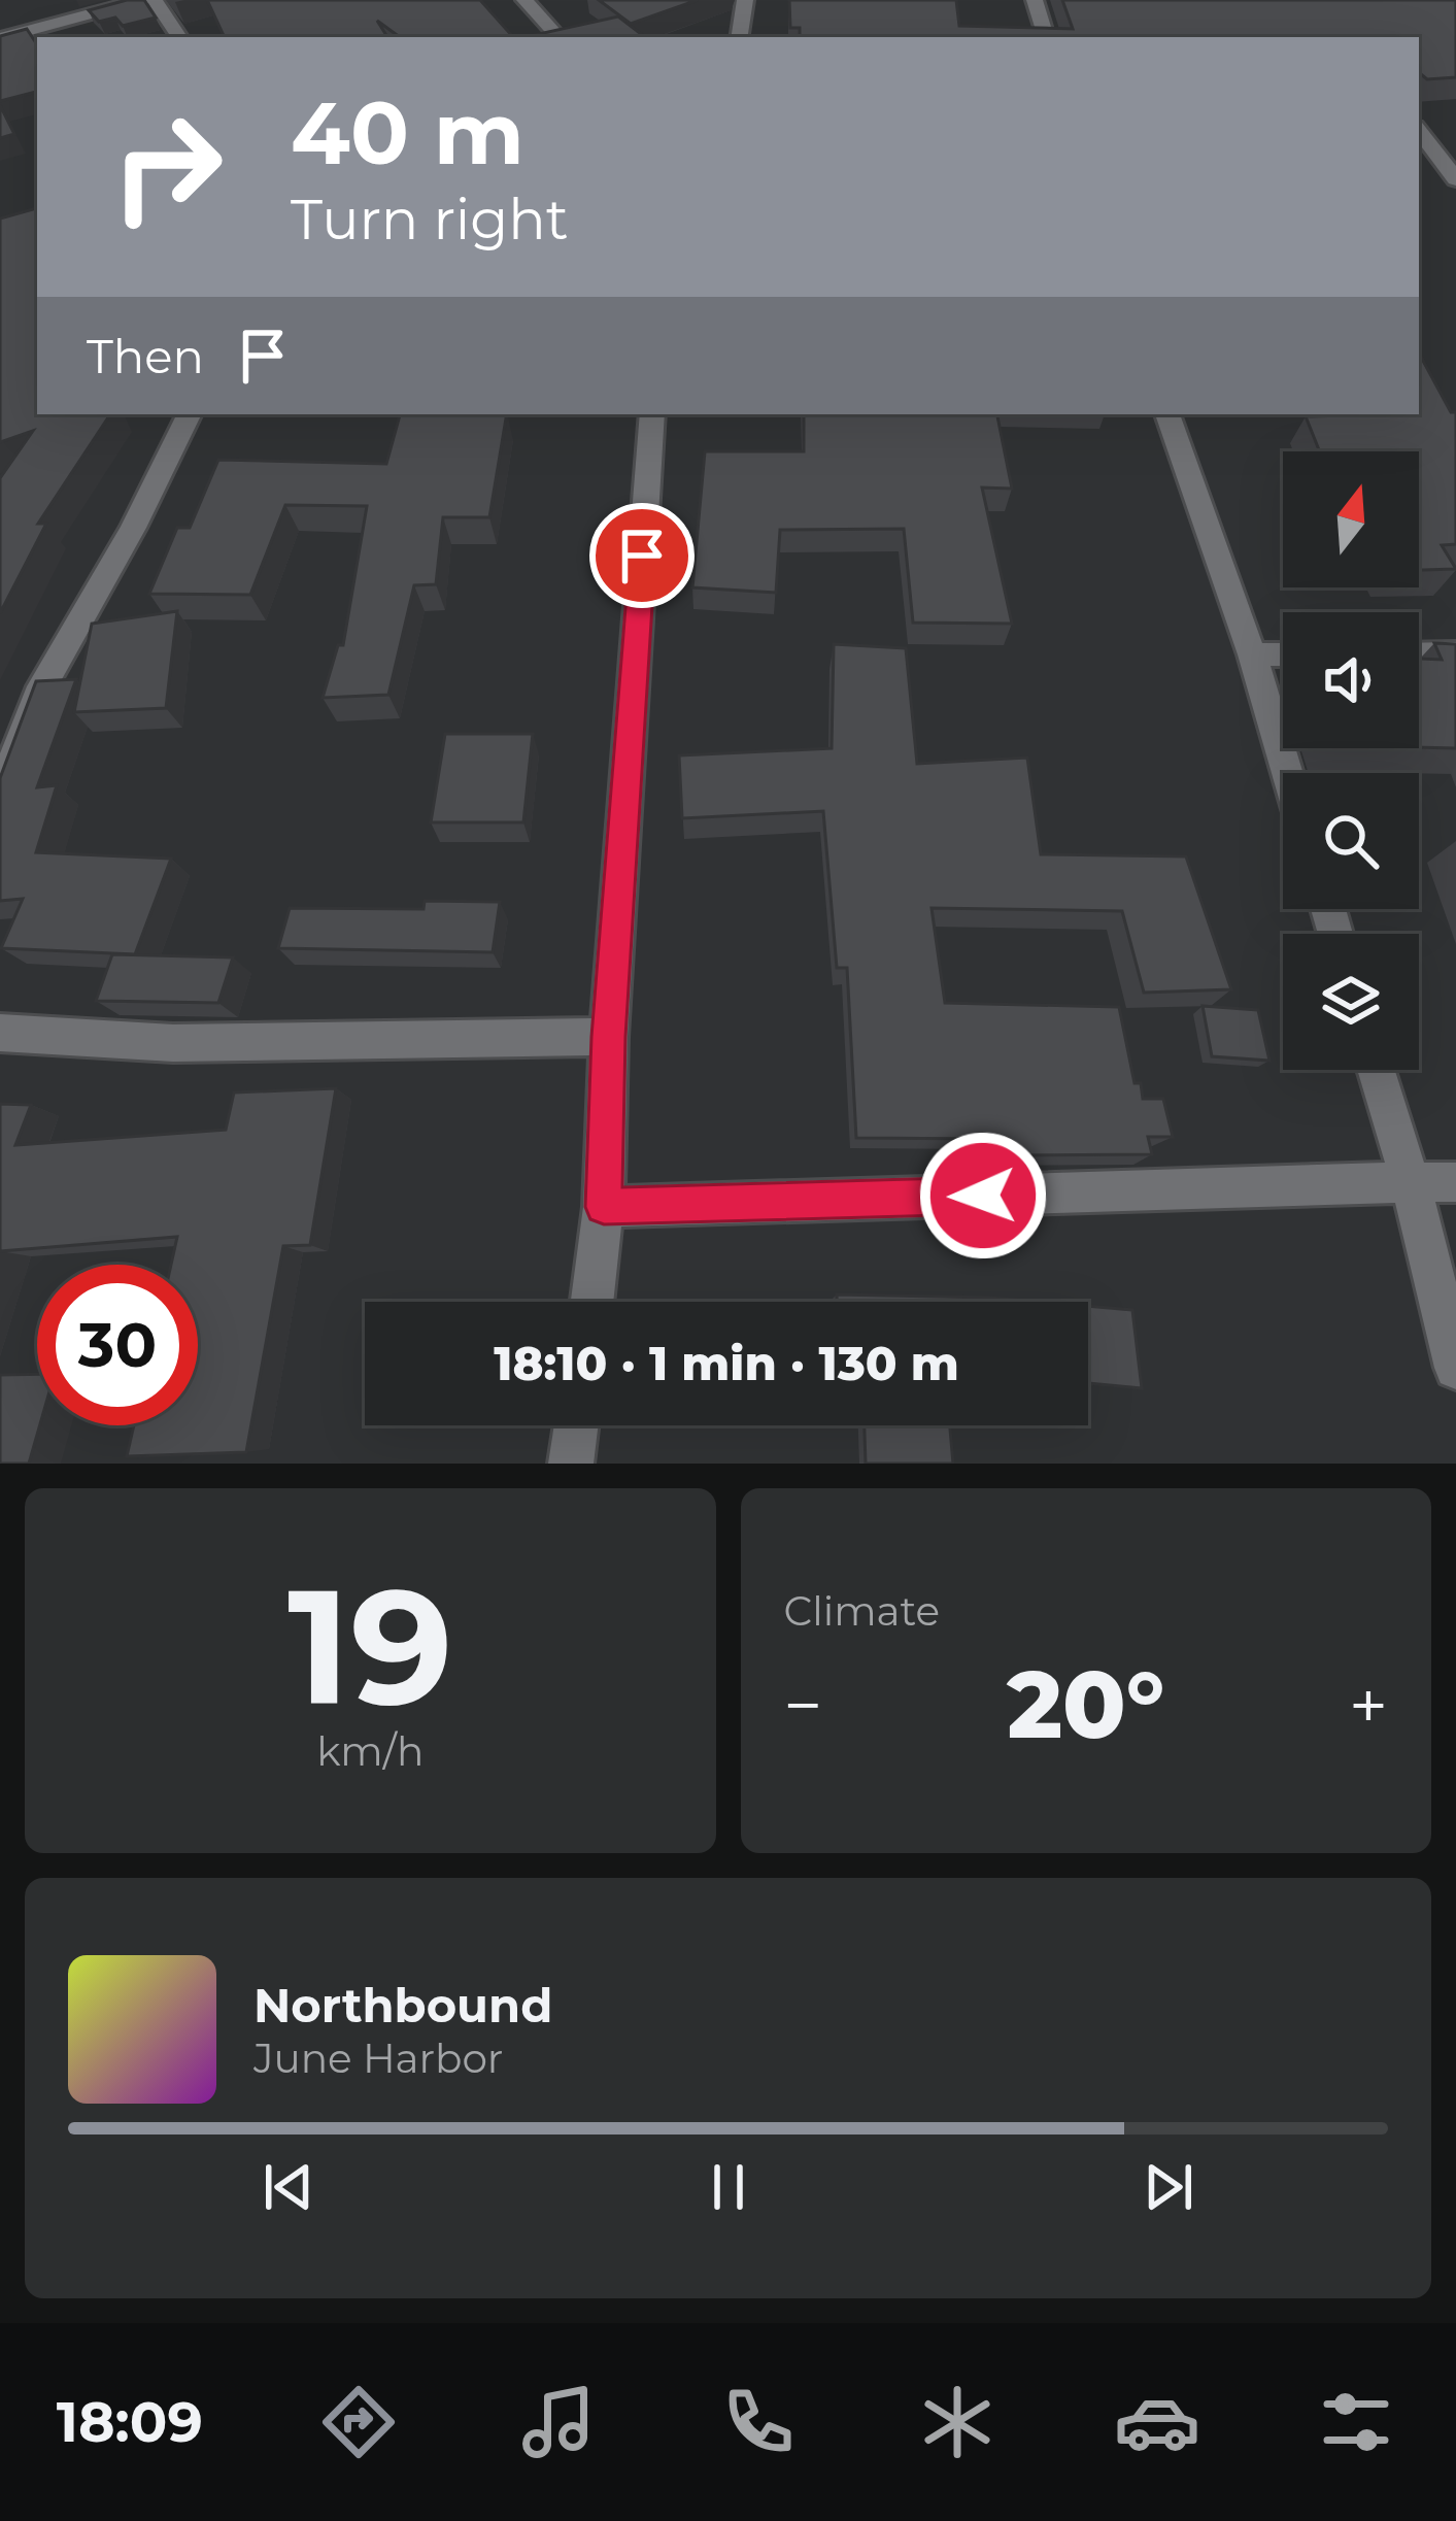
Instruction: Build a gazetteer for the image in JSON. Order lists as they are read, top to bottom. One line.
{"north":"top","page":{"turn":["40 m","Turn right"],"then":"Then","limit":"30","trip":"18:10 · 1 min · 130 m","tile":[["19","km/h"],"Climate"],"heat":["−","20°","+"],"song":["Northbound","June Harbor"],"tabs":"18:09"}}
